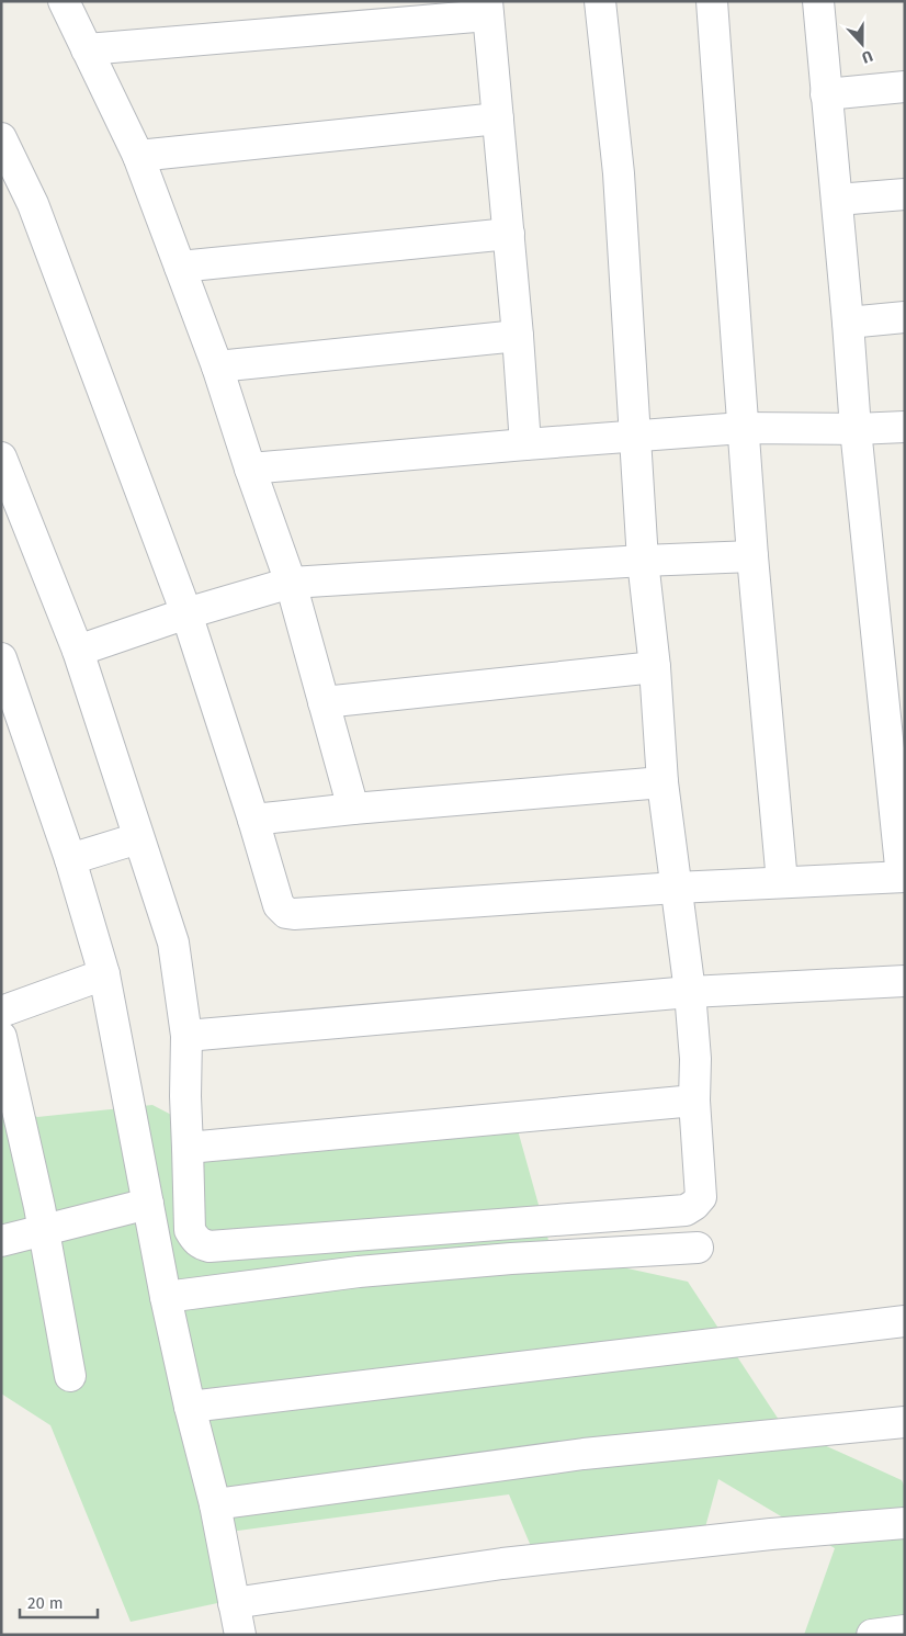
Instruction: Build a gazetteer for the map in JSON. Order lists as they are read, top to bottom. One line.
{"scale_bar":"20 m","north":"bottom"}
